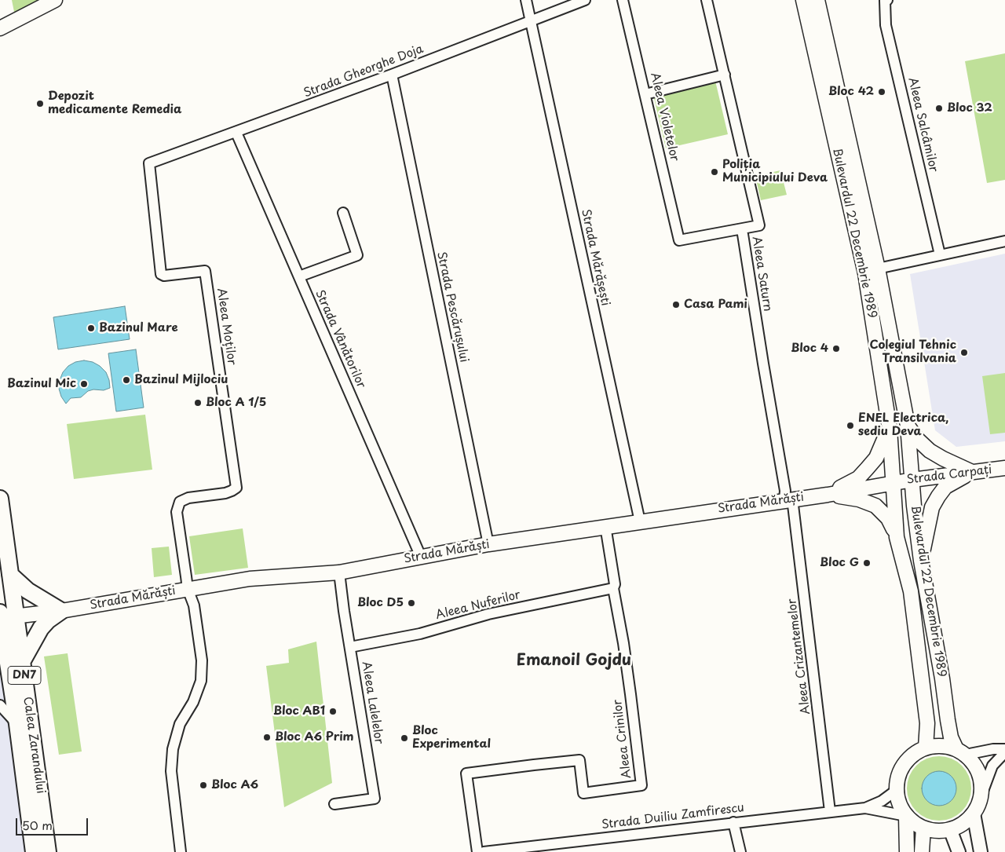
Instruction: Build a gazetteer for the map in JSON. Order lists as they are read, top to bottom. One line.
{"streets":{"main road":["Bulevardul 22 Decembrie 1989","Strada Carpați","Strada Mărăști","DN7","Calea Zarandului"],"street":["Strada Gheorghe Doja","Aleea Violetelor","Aleea Salcâmilor","Strada Mărășești","Aleea Saturn","Strada Pescărușului","Aleea Moților","Strada Vânătorilor","Aleea Nuferilor","Aleea Crizantemelor","Aleea Lalelelor","Aleea Crinilor","Strada Duiliu Zamfirescu"]},"crossings":[["Strada Gheorghe Doja","Strada Mărășești"],["Strada Gheorghe Doja","Strada Pescărușului"],["Strada Gheorghe Doja","Aleea Moților"],["Strada Gheorghe Doja","Strada Vânătorilor"],["Aleea Violetelor","Aleea Saturn"],["Bulevardul 22 Decembrie 1989","Strada Carpați"],["Bulevardul 22 Decembrie 1989","Strada Mărăști"],["Strada Mărășești","Strada Mărăști"],["Aleea Saturn","Strada Mărăști"],["Aleea Saturn","Aleea Crizantemelor"],["Strada Pescărușului","Strada Mărăști"],["Aleea Moților","Strada Mărăști"],["Strada Vânătorilor","Strada Mărăști"],["Strada Carpați","Strada Mărăști"],["Strada Mărăști","Aleea Crizantemelor"],["Strada Mărăști","Aleea Lalelelor"],["Strada Mărăști","Aleea Crinilor"],["Strada Mărăști","Calea Zarandului"],["Aleea Nuferilor","Aleea Lalelelor"],["Aleea Nuferilor","Aleea Crinilor"],["Aleea Crizantemelor","Strada Duiliu Zamfirescu"]],"districts":["Emanoil Gojdu"],"places":["Bloc 42","Depozit medicamente Remedia","Bloc 32","Poliția Municipiului Deva","Casa Pami","Bazinul Mare","Bloc 4","Colegiul Tehnic Transilvania","Bazinul Mijlociu","Bazinul Mic","Bloc A 1/5","ENEL Electrica, sediu Deva","Bloc G","Bloc D5","Bloc AB1","Bloc A6 Prim","Bloc Experimental","Bloc A6"],"scale_bar":"50 m"}
